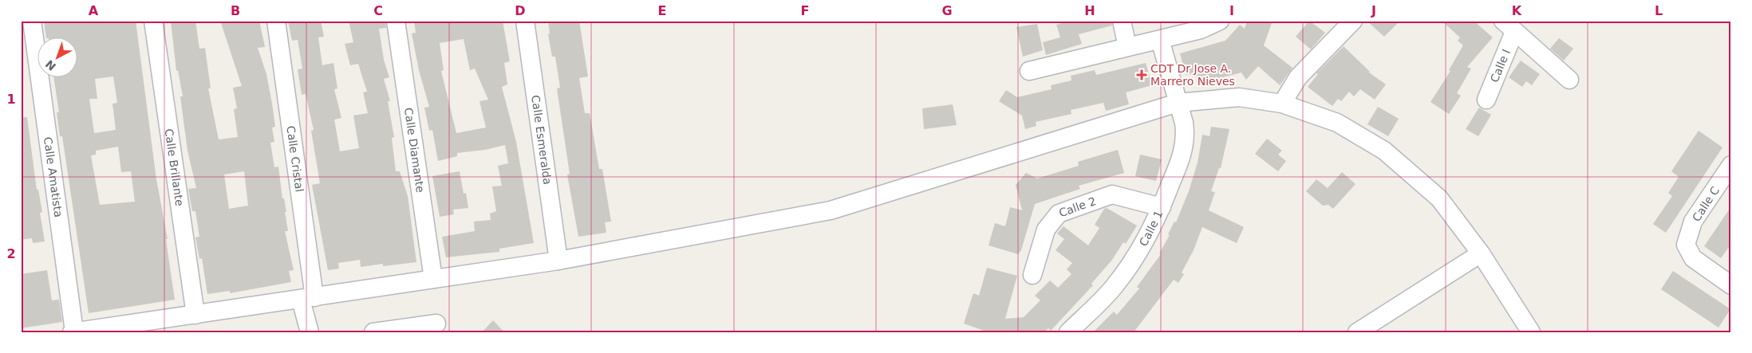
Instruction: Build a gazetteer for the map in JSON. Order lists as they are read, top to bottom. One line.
{"streets":{"street":["Calle I","Calle Esmeralda","Calle Diamante","Calle Cristal","Calle Brillante","Calle Amatista","Calle C","Calle 2","Calle 1"]},"crossings":[["Calle 2","Calle 1"]],"places":{"health":["CDT Dr Jose A. Marrero Nieves"]},"north":"bottom left","grid":{"columns":["A","B","C","D","E","F","G","H","I","J","K","L"],"rows":["1","2"]}}
